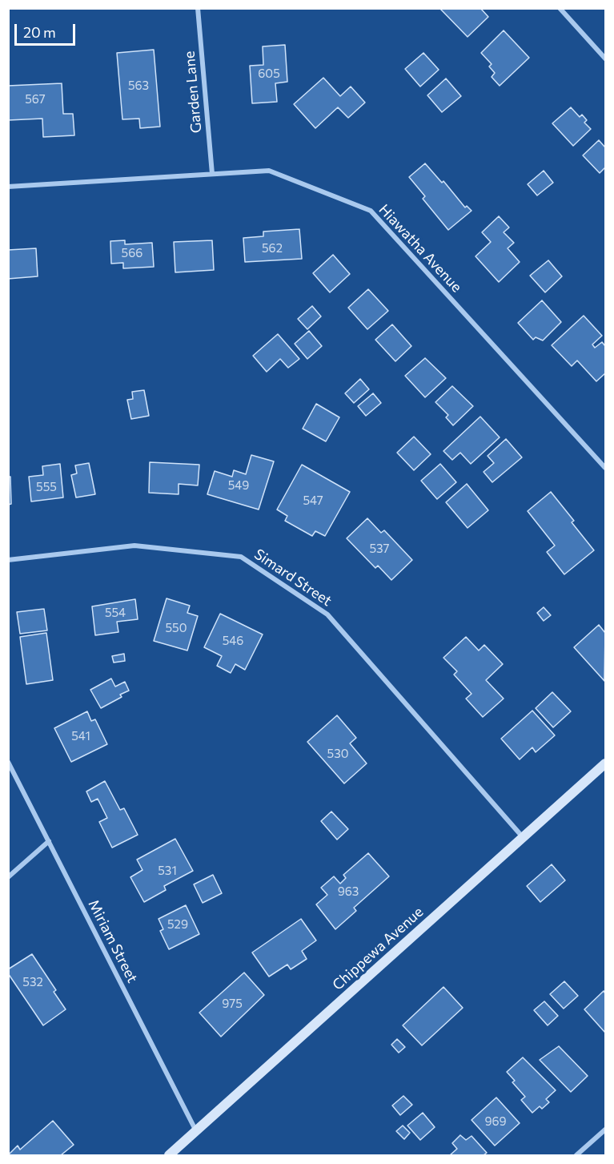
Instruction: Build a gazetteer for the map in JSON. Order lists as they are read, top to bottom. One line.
{"streets":{"street":["Garden Lane","Hiawatha Avenue","Simard Street","Miriam Street","Chippewa Avenue"]},"crossings":[["Garden Lane","Hiawatha Avenue"],["Simard Street","Chippewa Avenue"],["Miriam Street","Chippewa Avenue"]],"house_numbers":["605","563","567","562","566","549","555","547","537","554","550","546","541","530","531","963","529","532","975","969"],"scale_bar":"20 m"}
